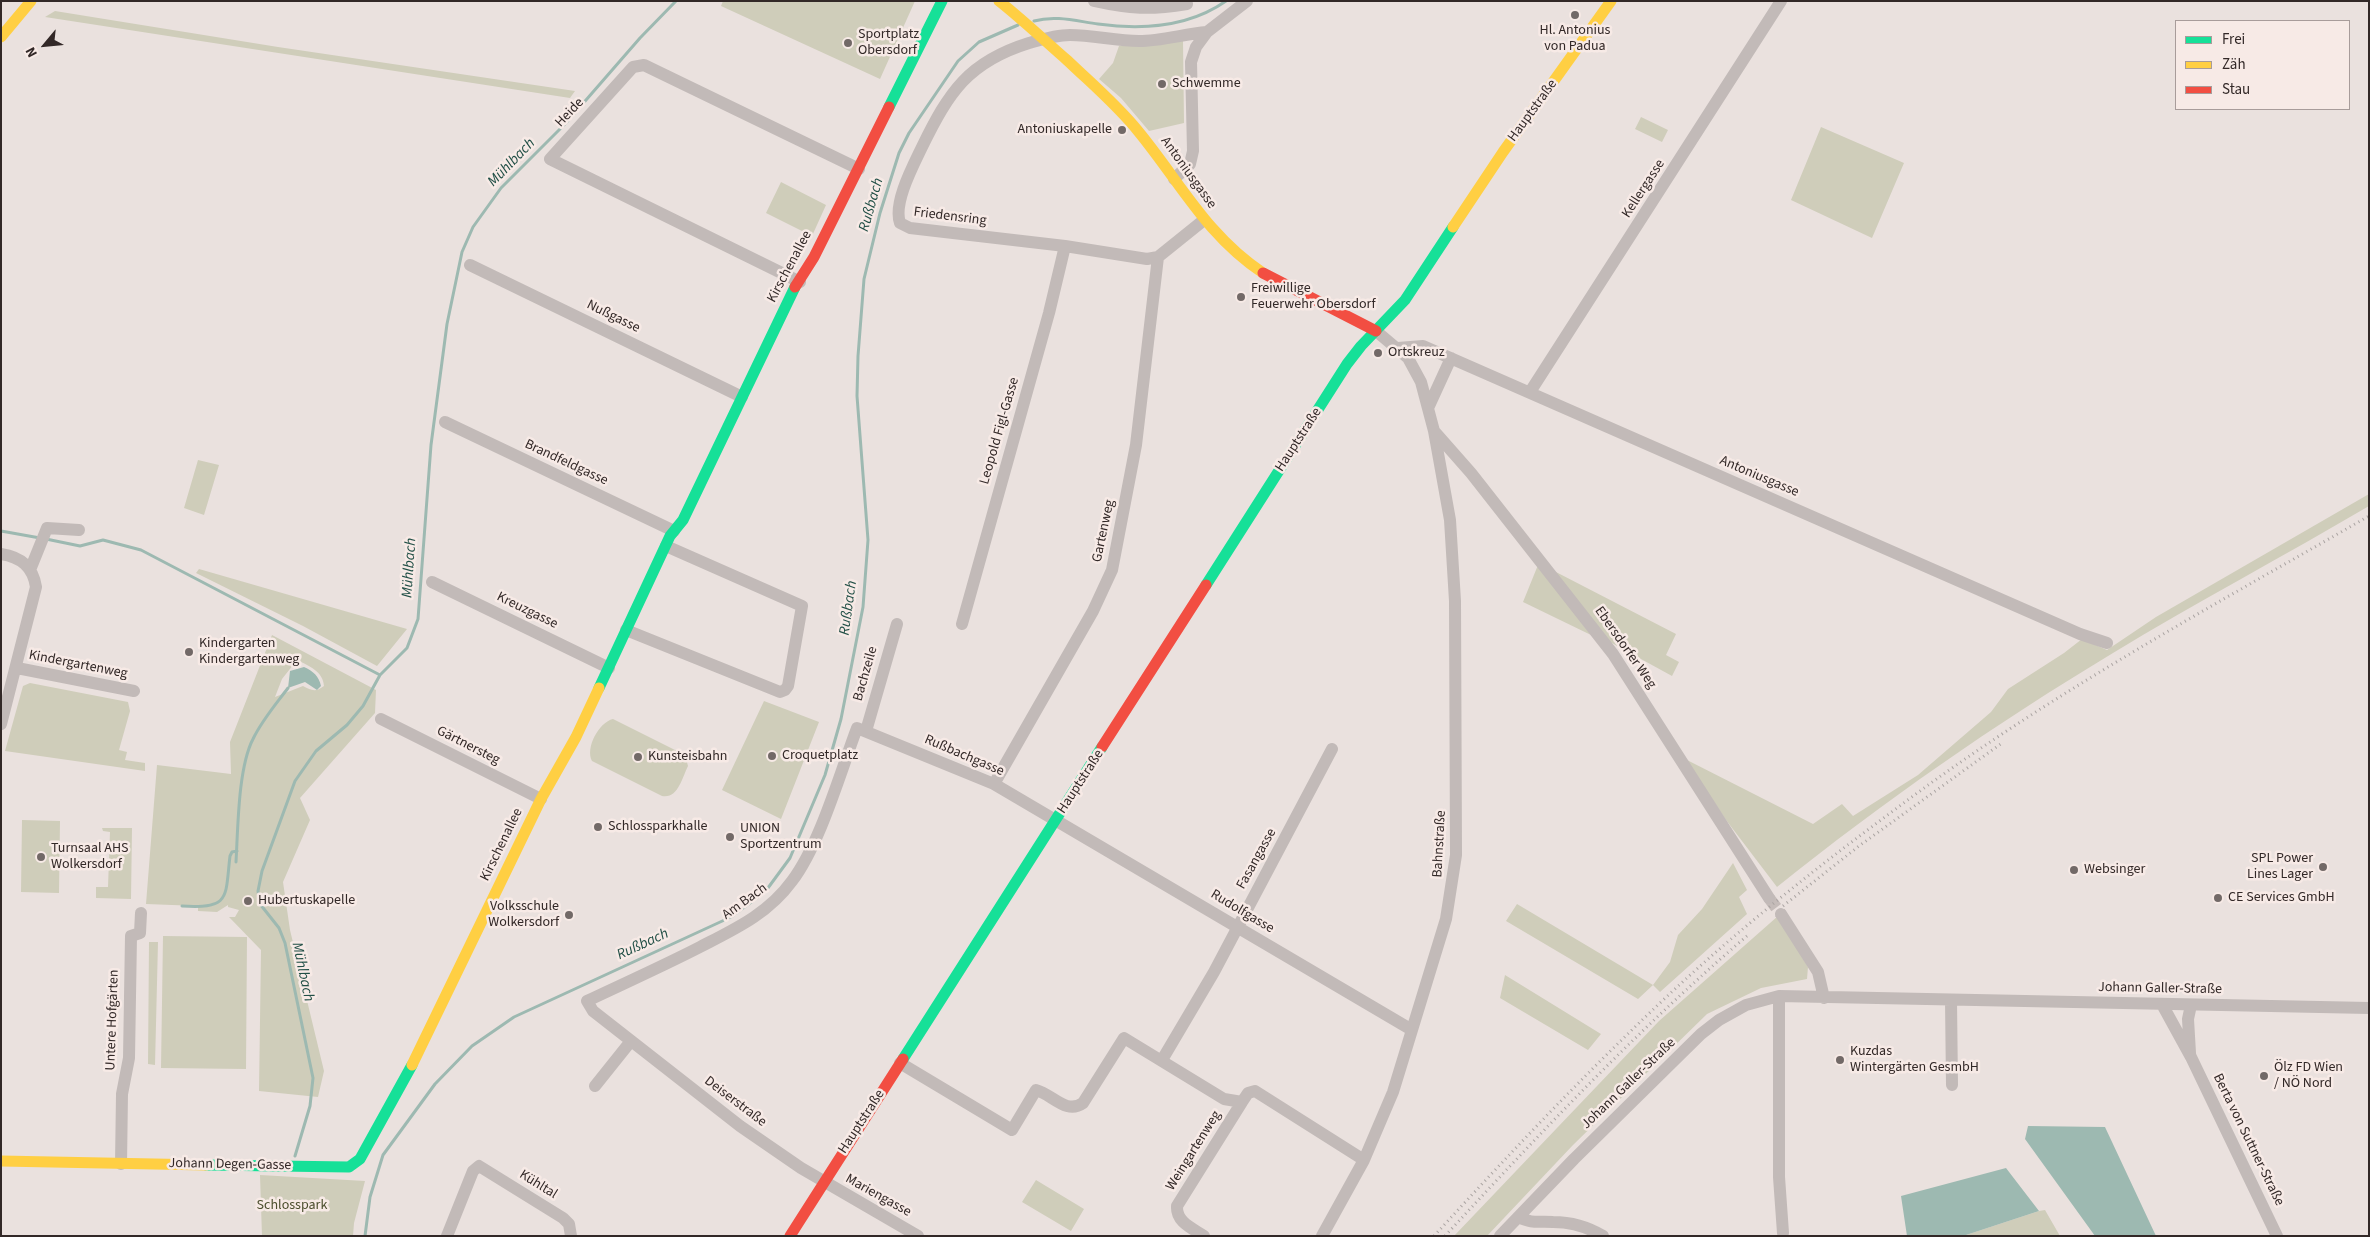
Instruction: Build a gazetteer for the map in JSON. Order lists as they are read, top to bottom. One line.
{"streets":{"street":["Hauptstraße","Heide","Antoniusgasse","Kellergasse","Friedensring","Kirschenallee","Nußgasse","Leopold Figl-Gasse","Brandfeldgasse","Gartenweg","Kreuzgasse","Ebersdorfer Weg","Kindergartenweg","Bachzeile","Gärtnersteg","Rußbachgasse","Bahnstraße","Fasangasse","Am Bach","Rudolfgasse","Johann Galler-Straße","Untere Hofgärten","Deiserstraße","Berta von Suttner-Straße","Weingartenweg","Johann Degen-Gasse","Kühltal","Mariengasse"]},"crossings":[["Hauptstraße","Antoniusgasse"],["Hauptstraße","Rußbachgasse"],["Hauptstraße","Bahnstraße"],["Hauptstraße","Rudolfgasse"],["Hauptstraße","Deiserstraße"],["Hauptstraße","Mariengasse"],["Heide","Kirschenallee"],["Antoniusgasse","Kellergasse"],["Antoniusgasse","Friedensring"],["Antoniusgasse","Bahnstraße"],["Friedensring","Leopold Figl-Gasse"],["Friedensring","Gartenweg"],["Kirschenallee","Nußgasse"],["Kirschenallee","Brandfeldgasse"],["Kirschenallee","Kreuzgasse"],["Kirschenallee","Gärtnersteg"],["Kirschenallee","Johann Degen-Gasse"],["Gartenweg","Rußbachgasse"],["Ebersdorfer Weg","Bahnstraße"],["Bachzeile","Rußbachgasse"],["Bachzeile","Am Bach"],["Rußbachgasse","Am Bach"],["Rußbachgasse","Rudolfgasse"],["Bahnstraße","Rudolfgasse"],["Fasangasse","Rudolfgasse"],["Am Bach","Deiserstraße"],["Johann Galler-Straße","Berta von Suttner-Straße"],["Untere Hofgärten","Johann Degen-Gasse"],["Deiserstraße","Mariengasse"]],"water":["Mühlbach","Rußbach"],"parks":["Schlosspark"],"places":["Hl. Antonius von Padua","Sportplatz Obersdorf","Schwemme","Antoniuskapelle","Freiwillige Feuerwehr Obersdorf","Ortskreuz","Kindergarten Kindergartenweg","Croquetplatz","Kunsteisbahn","Schlossparkhalle","UNION Sportzentrum","Turnsaal AHS Wolkersdorf","SPL Power Lines Lager","Websinger","CE Services GmbH","Hubertuskapelle","Volksschule Wolkersdorf","Kuzdas Wintergärten GesmbH","Ölz FD Wien / NÖ Nord"],"legend":["Frei","Zäh","Stau"],"north":"bottom left"}
